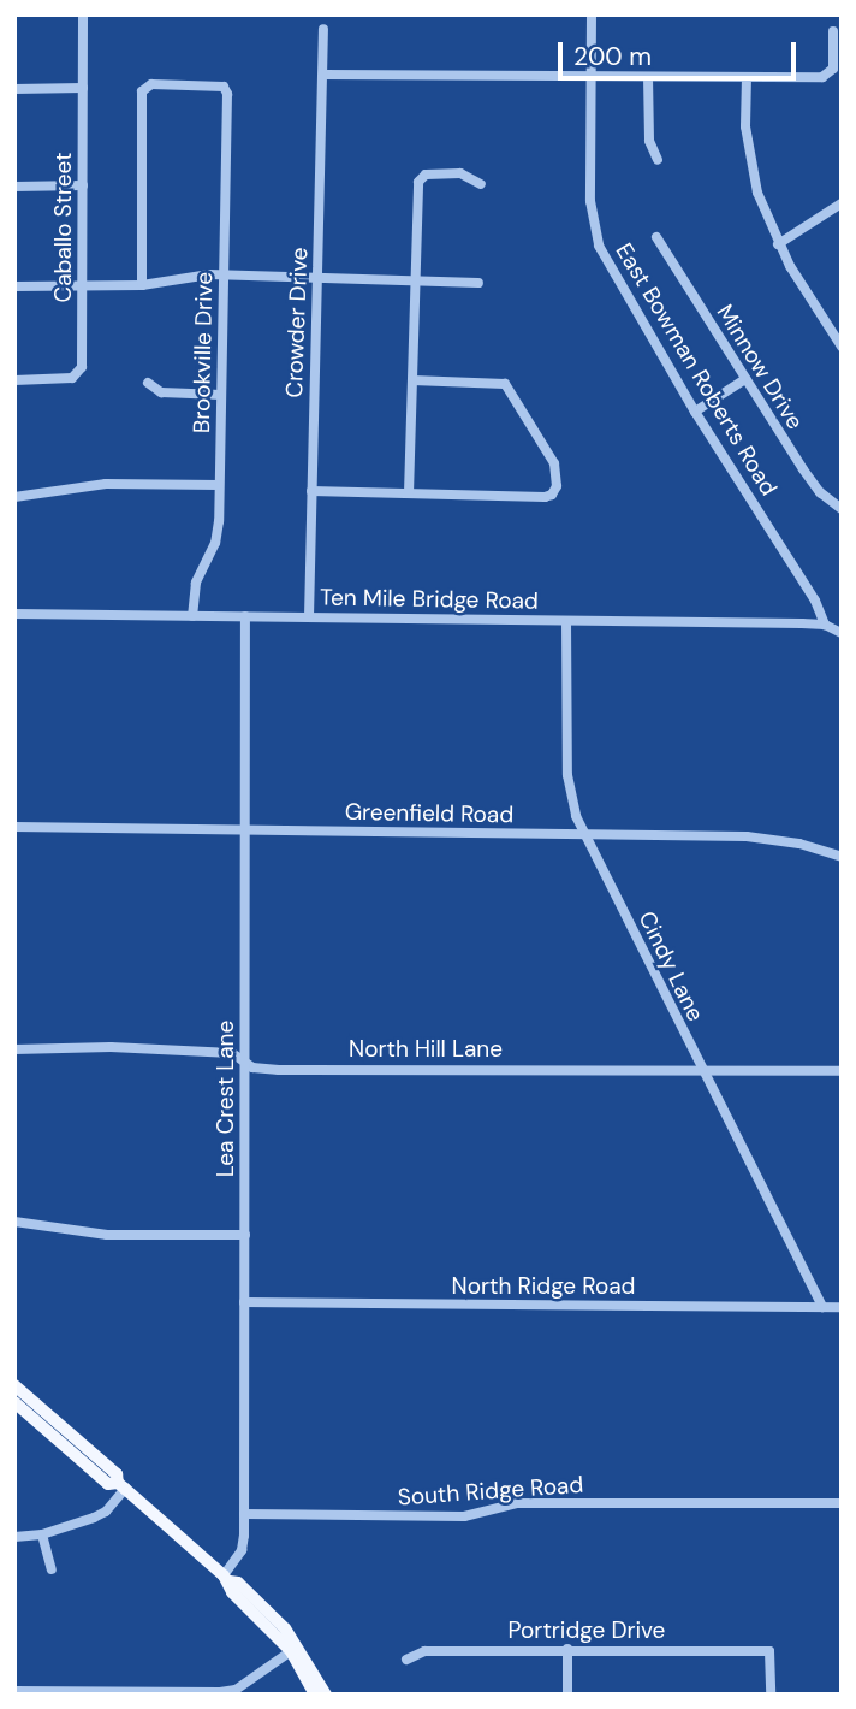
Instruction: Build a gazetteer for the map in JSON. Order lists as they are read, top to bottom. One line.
{"streets":{"street":["Caballo Street","Crowder Drive","Brookville Drive","Minnow Drive","East Bowman Roberts Road","Ten Mile Bridge Road","Greenfield Road","Cindy Lane","North Hill Lane","Lea Crest Lane","North Ridge Road","South Ridge Road","Portridge Drive"]},"crossings":[["Crowder Drive","Ten Mile Bridge Road"],["Brookville Drive","Ten Mile Bridge Road"],["East Bowman Roberts Road","Ten Mile Bridge Road"],["Ten Mile Bridge Road","Cindy Lane"],["Ten Mile Bridge Road","Lea Crest Lane"],["Greenfield Road","Cindy Lane"],["Greenfield Road","Lea Crest Lane"],["Cindy Lane","North Hill Lane"],["Cindy Lane","North Ridge Road"],["North Hill Lane","Lea Crest Lane"],["Lea Crest Lane","North Ridge Road"],["Lea Crest Lane","South Ridge Road"]],"scale_bar":"200 m"}
